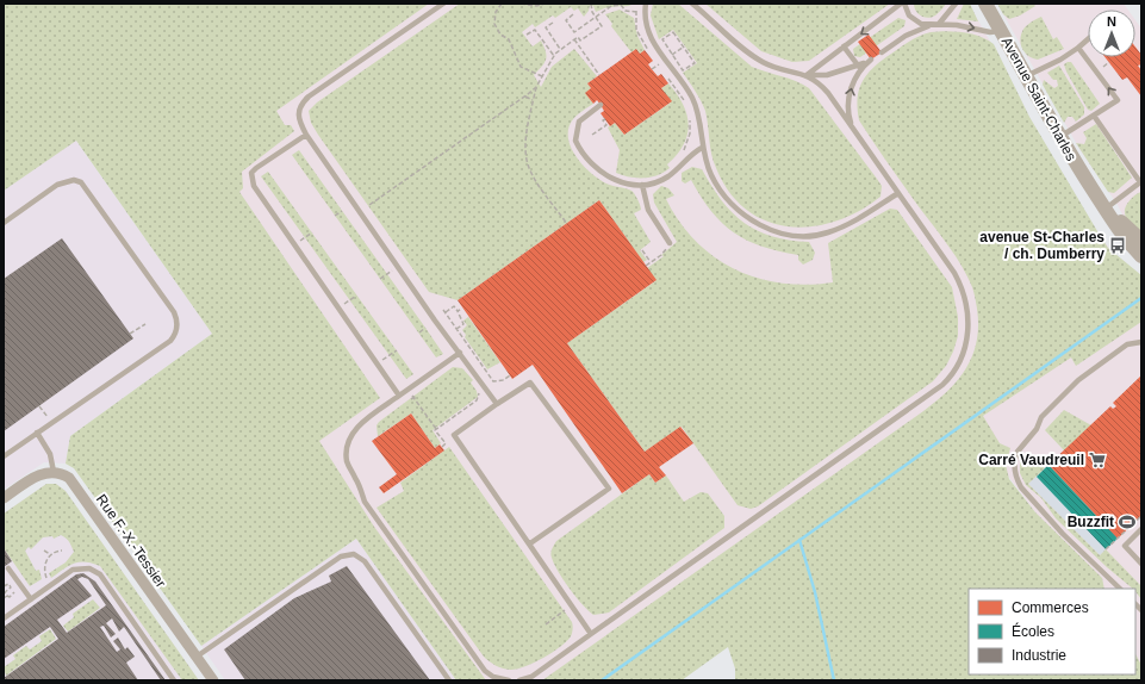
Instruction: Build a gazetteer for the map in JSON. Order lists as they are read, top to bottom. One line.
{"streets":{"street":["Avenue Saint-Charles","Rue F.-X.-Tessier"]},"places":{"bus stop":["avenue St-Charles / ch. Dumberry"],"supermarket":["Carré Vaudreuil"],"sports":["Buzzfit"]},"legend":["Commerces","Écoles","Industrie"],"north":"top"}
